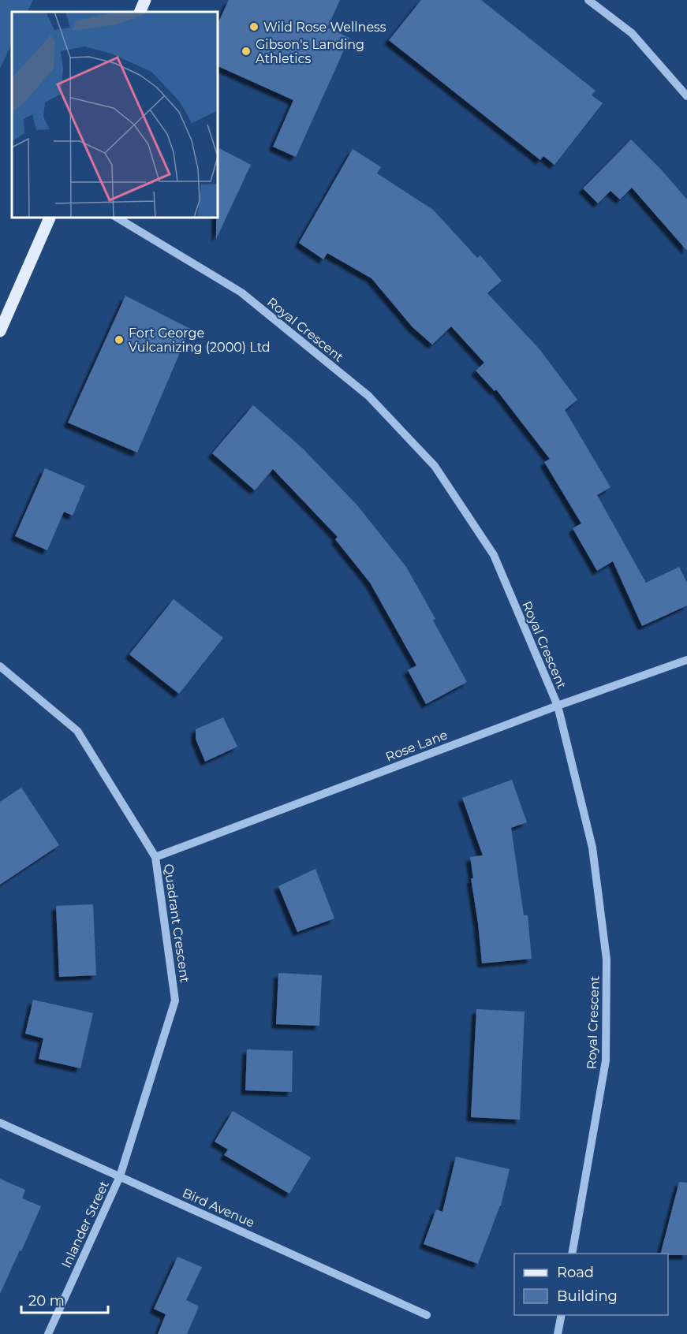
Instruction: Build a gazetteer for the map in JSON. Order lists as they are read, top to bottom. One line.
{"streets":{"street":["Royal Crescent","Rose Lane","Quadrant Crescent","Bird Avenue","Inlander Street"]},"crossings":[["Royal Crescent","Rose Lane"],["Rose Lane","Quadrant Crescent"],["Quadrant Crescent","Bird Avenue"],["Quadrant Crescent","Inlander Street"],["Bird Avenue","Inlander Street"]],"places":["Wild Rose Wellness","Gibson's Landing Athletics","Fort George Vulcanizing (2000) Ltd"],"legend":["Road","Building"],"scale_bar":"20 m"}
